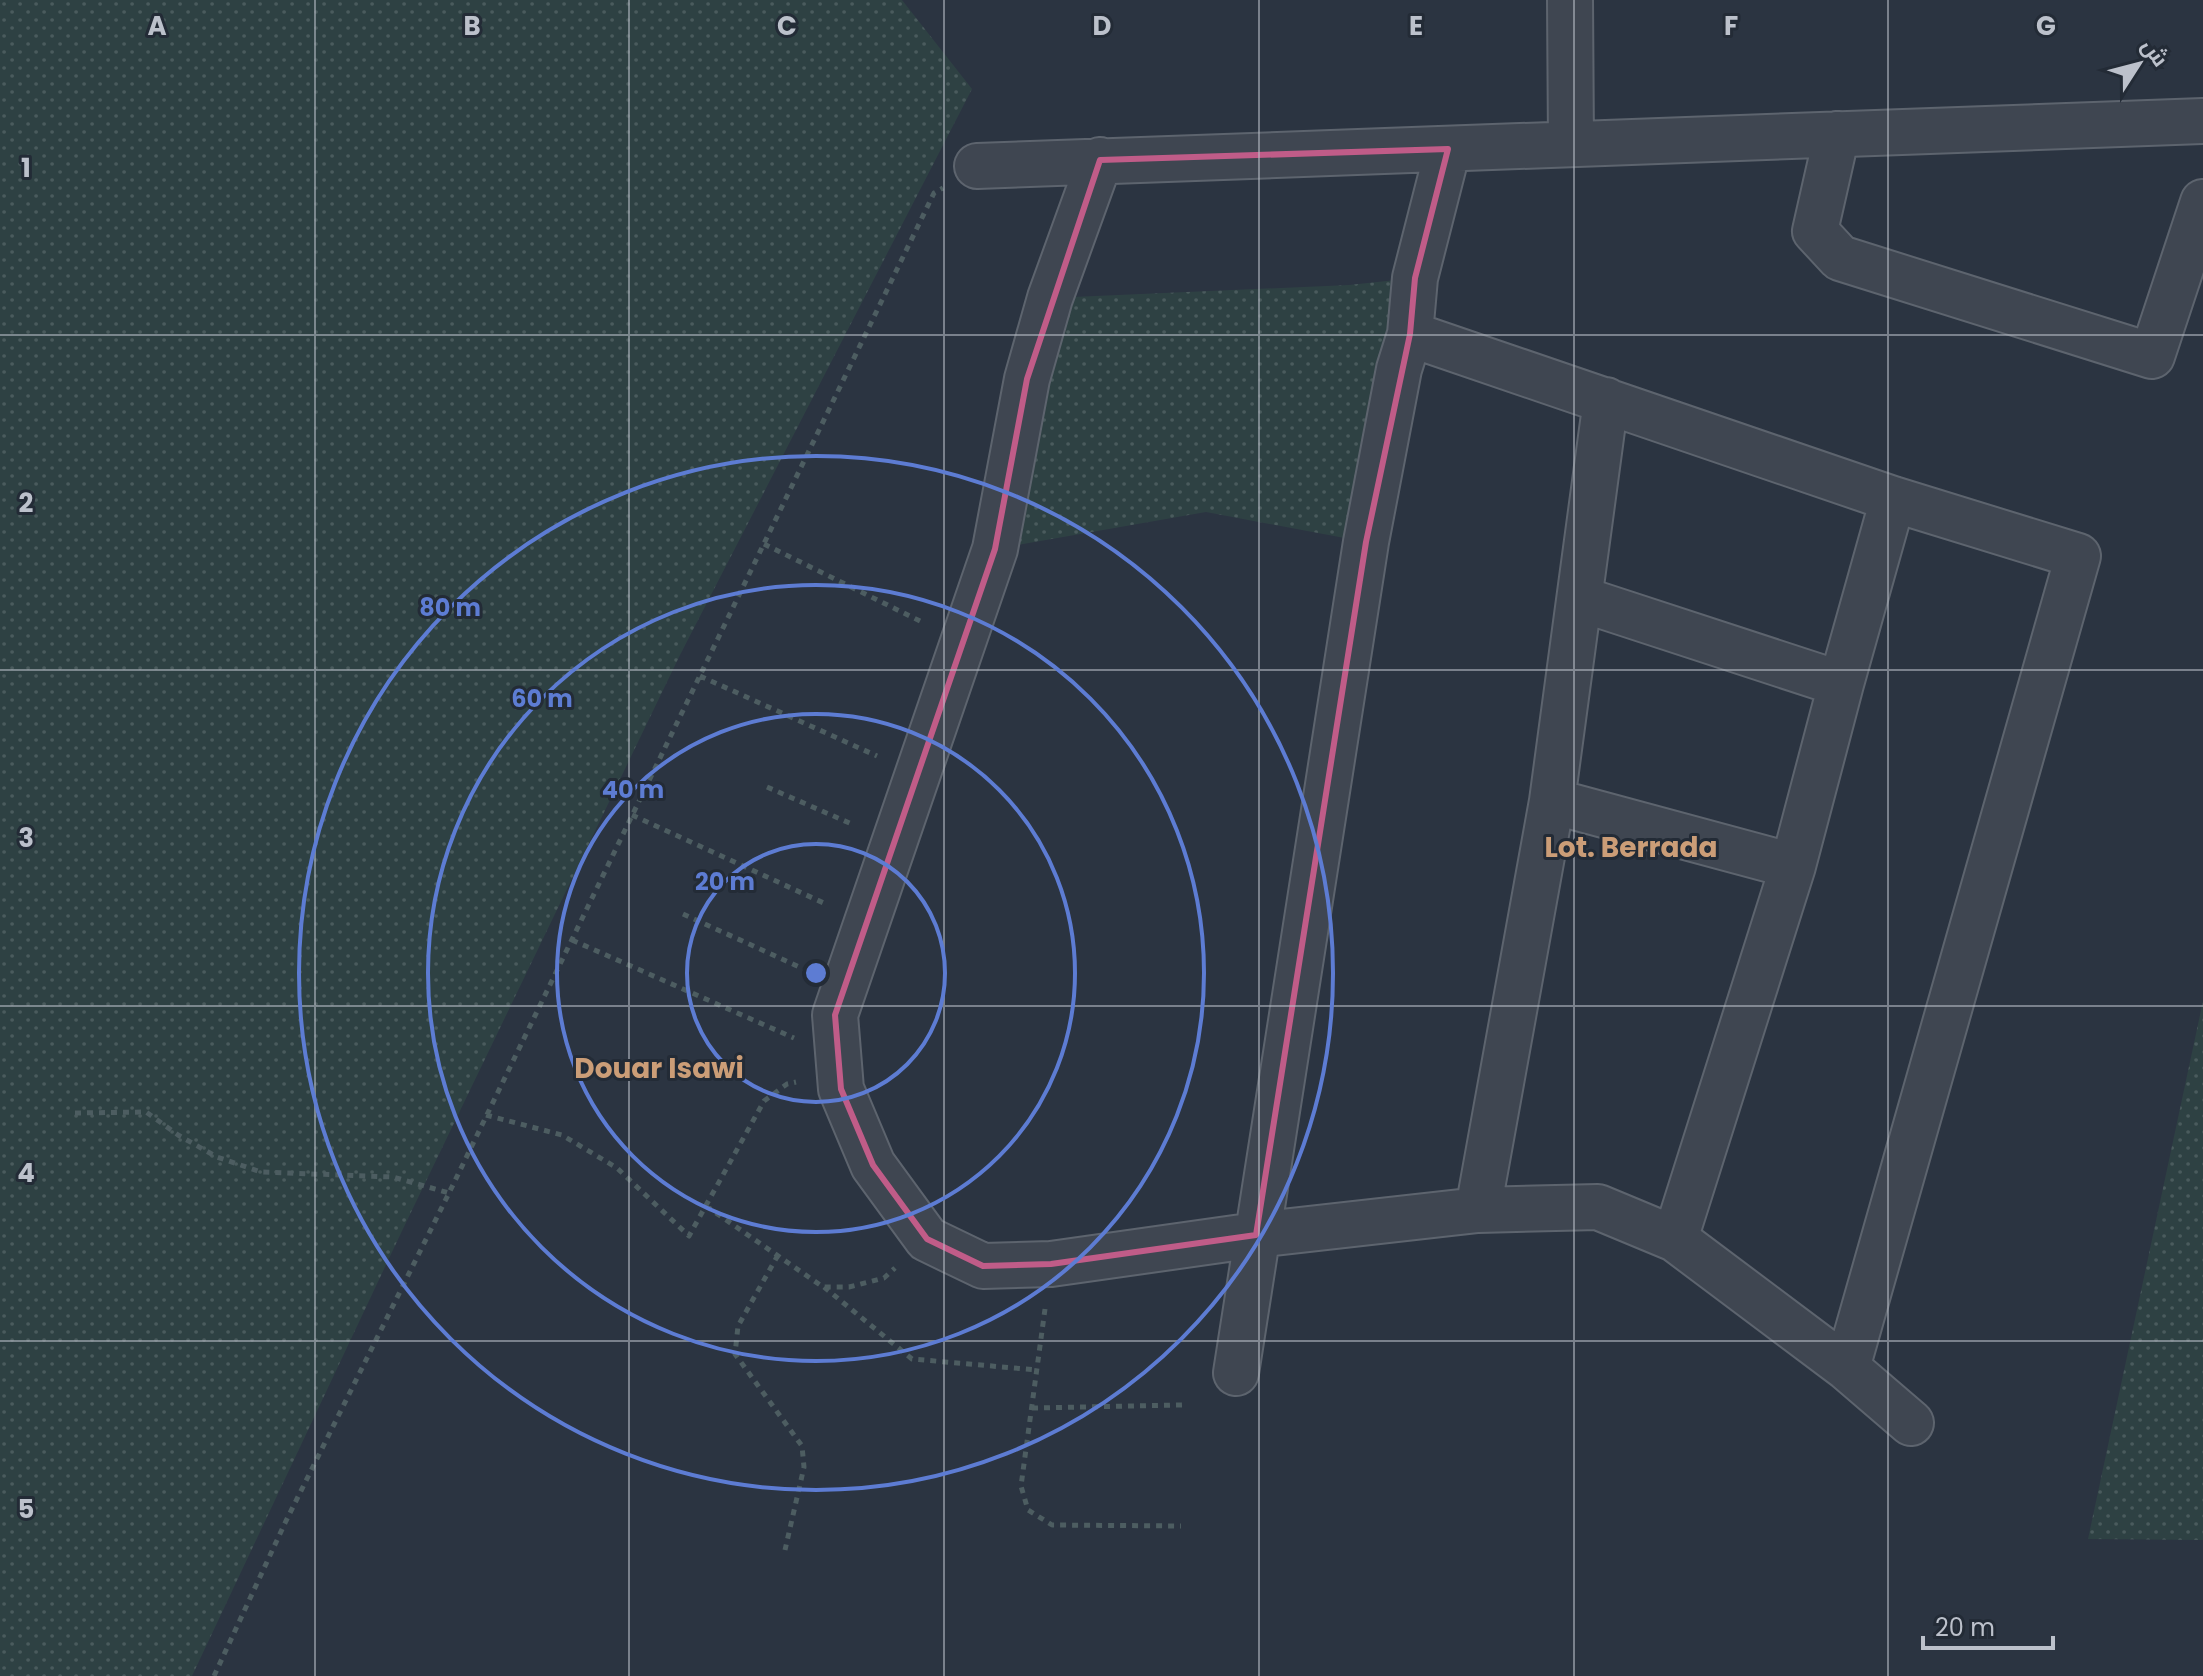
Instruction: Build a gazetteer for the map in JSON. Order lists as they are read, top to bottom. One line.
{"districts":["Lot. Berrada","Douar Isawi"],"scale_bar":"20 m","north":"top right","grid":{"columns":["A","B","C","D","E","F","G"],"rows":["1","2","3","4","5"]},"rings":["80 m","60 m","40 m","20 m"]}
